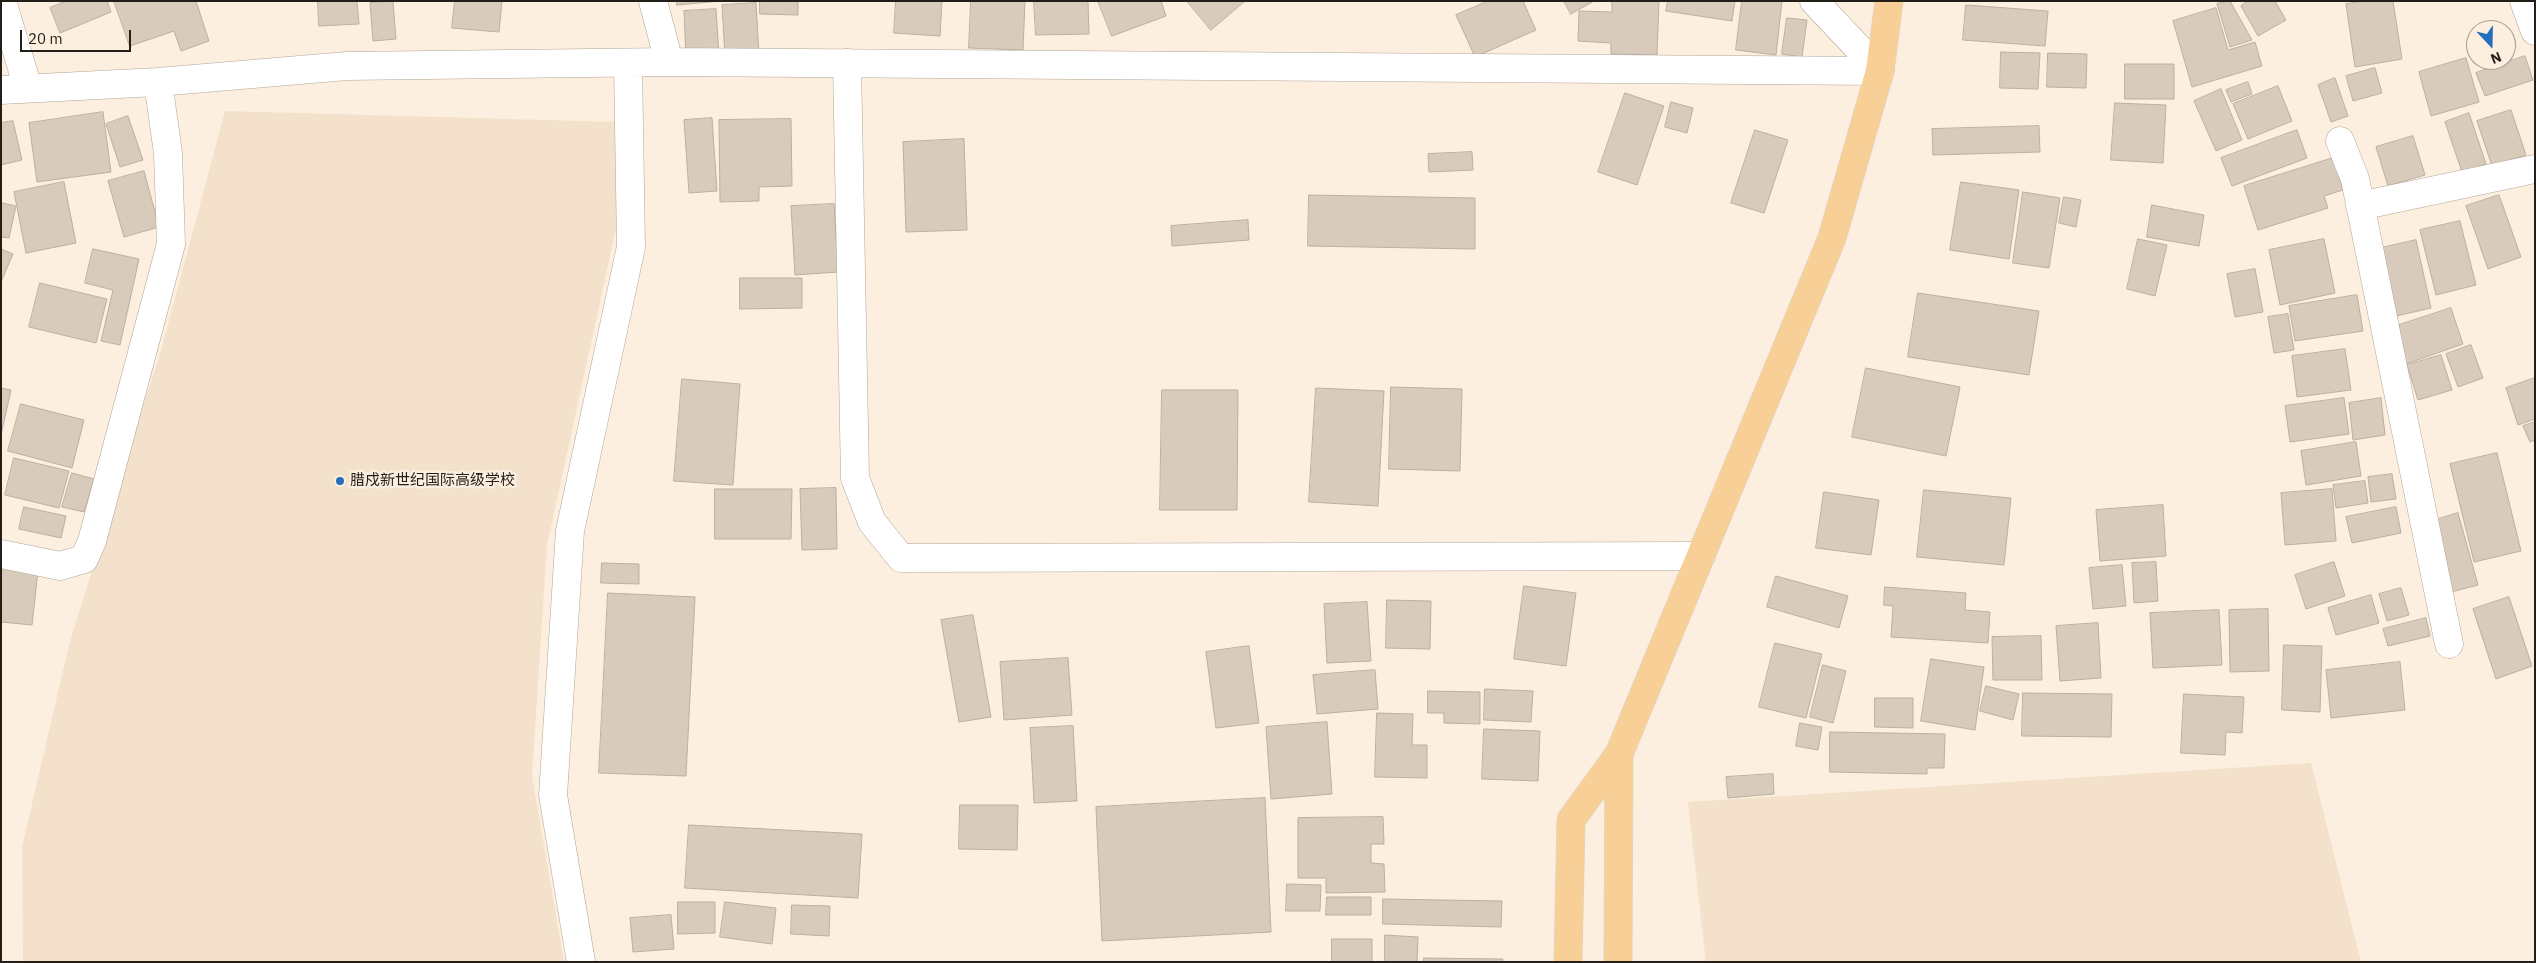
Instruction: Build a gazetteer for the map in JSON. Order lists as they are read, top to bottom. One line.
{"places":["腊戍新世纪国际高级学校"],"scale_bar":"20 m","north":"bottom"}
